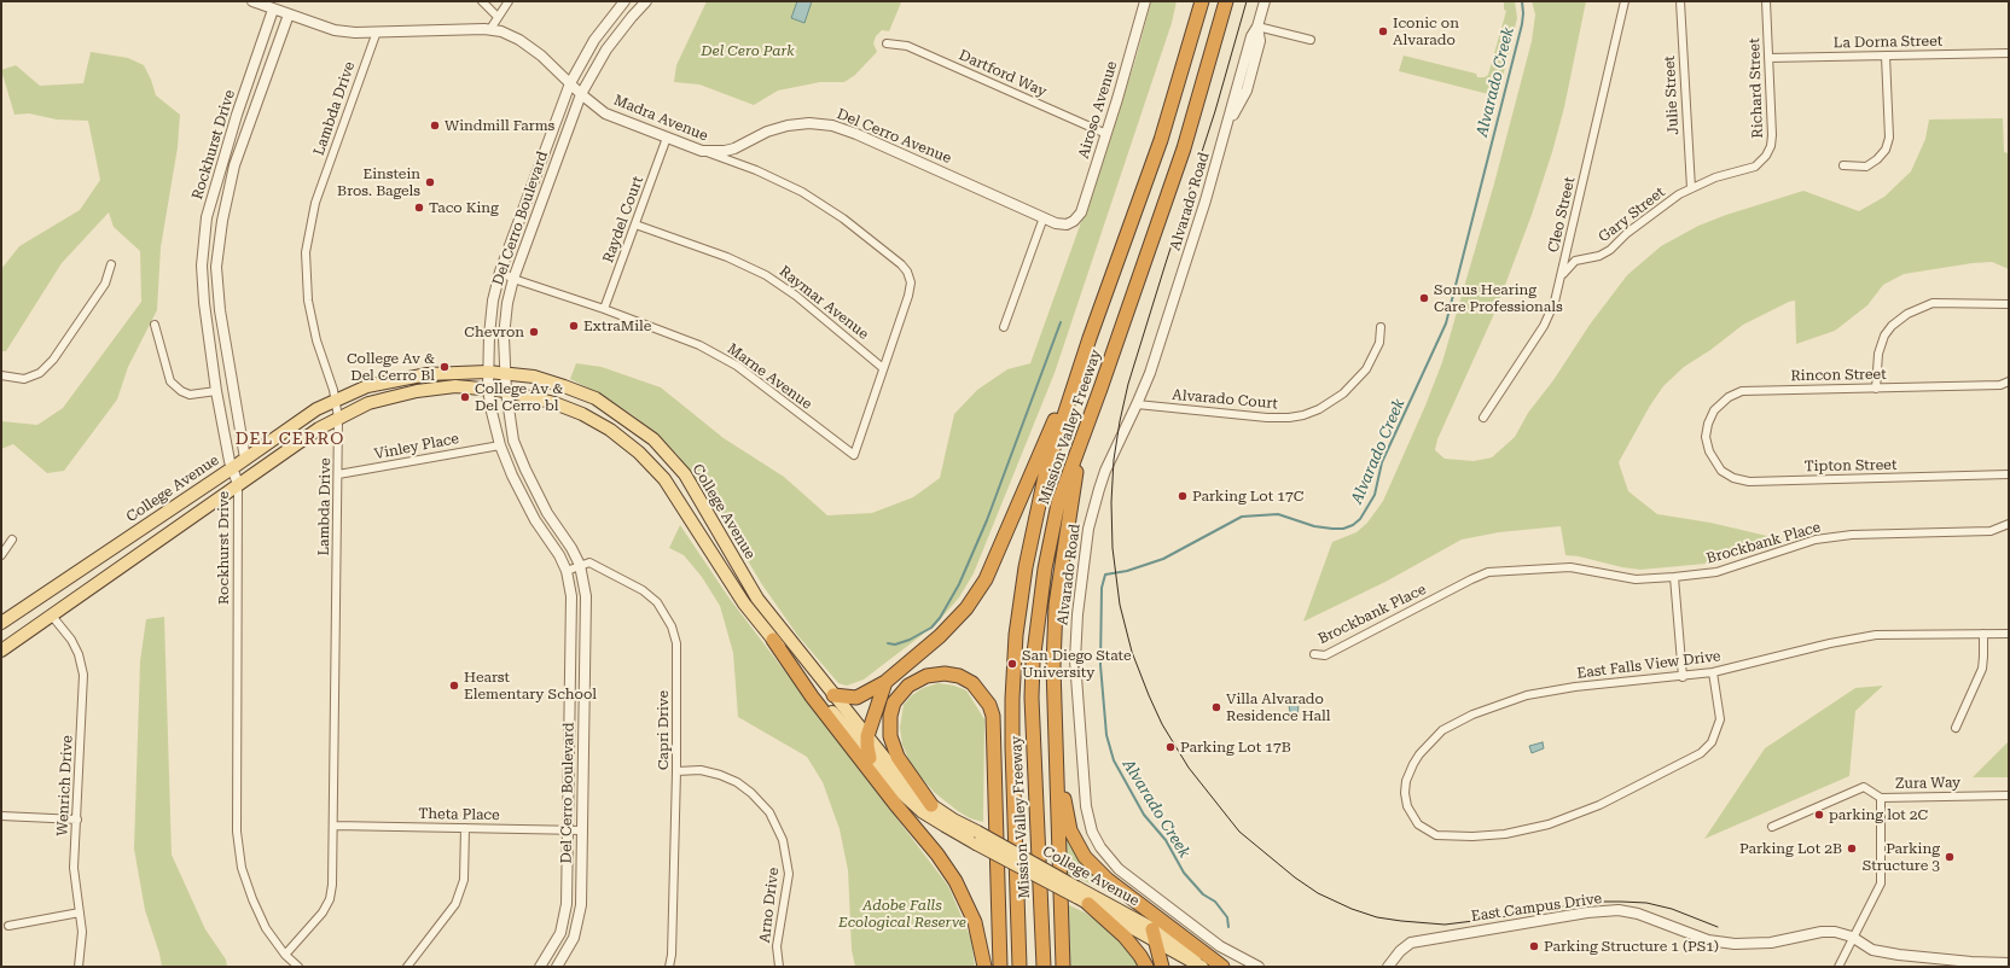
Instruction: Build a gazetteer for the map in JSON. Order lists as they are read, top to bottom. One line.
{"streets":{"highway":["Mission Valley Freeway"],"main road":["College Avenue"],"street":["La Dorna Street","Dartford Way","Richard Street","Julie Street","Lambda Drive","Airoso Avenue","Madra Avenue","Del Cerro Avenue","Rockhurst Drive","Alvarado Road","Cleo Street","Gary Street","Del Cerro Boulevard","Raydel Court","Raymar Avenue","Rincon Street","Marne Avenue","Alvarado Court","Vinley Place","Tipton Street","Brockbank Place","East Falls View Drive","Capri Drive","Zura Way","Wenrich Drive","Theta Place","Arno Drive","East Campus Drive"]},"crossings":[["La Dorna Street","Richard Street"],["Dartford Way","Airoso Avenue"],["Richard Street","Gary Street"],["Julie Street","Gary Street"],["Lambda Drive","Madra Avenue"],["Lambda Drive","Rockhurst Drive"],["Lambda Drive","Vinley Place"],["Lambda Drive","College Avenue"],["Lambda Drive","Theta Place"],["Airoso Avenue","Del Cerro Avenue"],["Madra Avenue","Del Cerro Avenue"],["Madra Avenue","Rockhurst Drive"],["Madra Avenue","Del Cerro Boulevard"],["Madra Avenue","Raydel Court"],["Madra Avenue","Raymar Avenue"],["Madra Avenue","Marne Avenue"],["Rockhurst Drive","College Avenue"],["Alvarado Road","Alvarado Court"],["Cleo Street","Gary Street"],["Del Cerro Boulevard","Marne Avenue"],["Del Cerro Boulevard","Vinley Place"],["Del Cerro Boulevard","College Avenue"],["Del Cerro Boulevard","Capri Drive"],["Del Cerro Boulevard","Theta Place"],["Raydel Court","Raymar Avenue"],["Raydel Court","Marne Avenue"],["Raymar Avenue","Marne Avenue"],["Rincon Street","Tipton Street"],["College Avenue","Wenrich Drive"],["Capri Drive","Arno Drive"],["Zura Way","East Campus Drive"]],"districts":["DEL CERRO"],"water":["Alvarado Creek"],"parks":["Del Cero Park","Adobe Falls Ecological Reserve"],"places":["Iconic on Alvarado","Windmill Farms","Einstein Bros. Bagels","Taco King","Sonus Hearing Care Professionals","ExtraMile","Chevron","College Av & Del Cerro Bl","College Av & Del Cerro bl","Parking Lot 17C","San Diego State University","Hearst Elementary School","Villa Alvarado Residence Hall","Parking Lot 17B","parking lot 2C","Parking Lot 2B","Parking Structure 3","Parking Structure 1 (PS1)"]}
